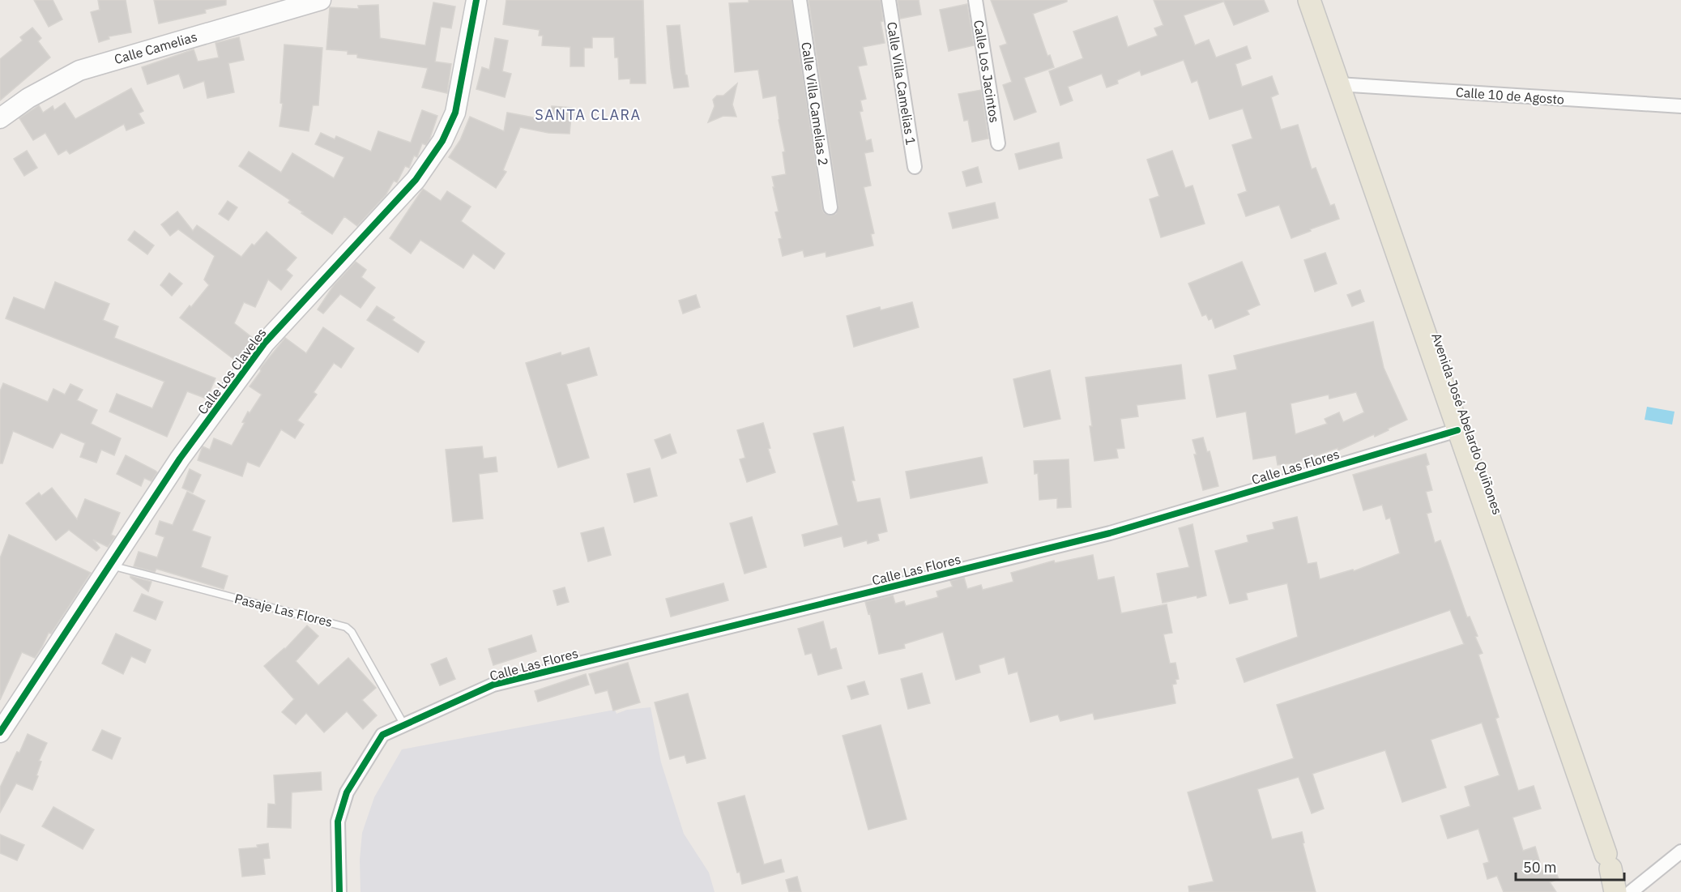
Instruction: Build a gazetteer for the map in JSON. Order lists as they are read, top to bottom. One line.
{"streets":{"main road":["Avenida José Abelardo Quiñones"],"street":["Calle Camelias","Calle Los Jacintos","Calle Villa Camelias 1","Calle 10 de Agosto","Calle Villa Camelias 2","Calle Los Claveles","Calle Las Flores"],"lane":["Pasaje Las Flores"]},"crossings":[["Calle 10 de Agosto","Avenida José Abelardo Quiñones"],["Calle Los Claveles","Pasaje Las Flores"],["Avenida José Abelardo Quiñones","Calle Las Flores"],["Calle Las Flores","Pasaje Las Flores"]],"districts":["SANTA CLARA"],"scale_bar":"50 m"}
